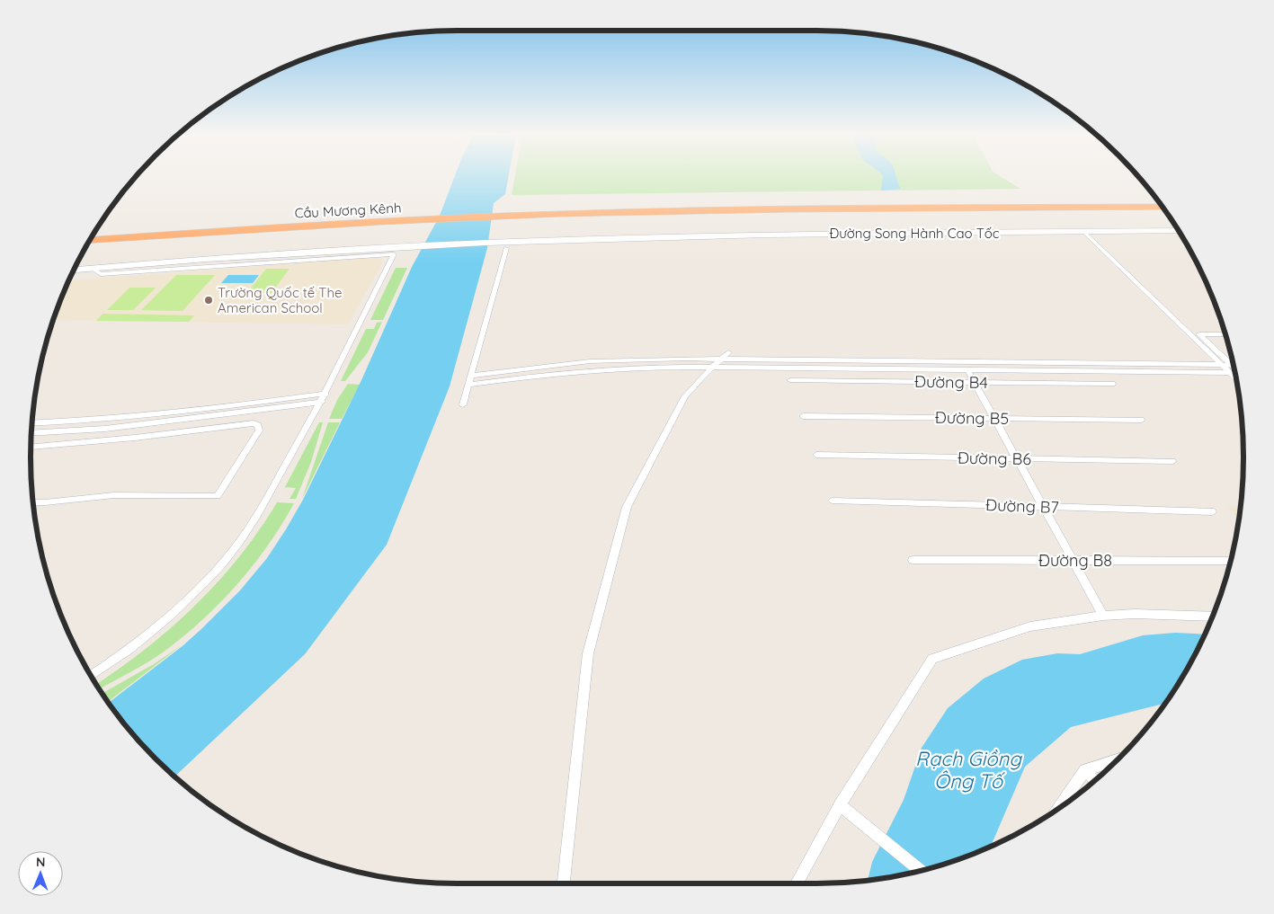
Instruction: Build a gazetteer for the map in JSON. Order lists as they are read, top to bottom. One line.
{"streets":{"highway":["Cầu Mương Kênh"],"main road":["Đường Song Hành Cao Tốc"],"street":["Đường B4","Đường B5","Đường B6","Đường B7","Đường B8"]},"water":["Rạch Giồng Ông Tố"],"places":["Trường Quốc tế The American School"],"north":"top"}
